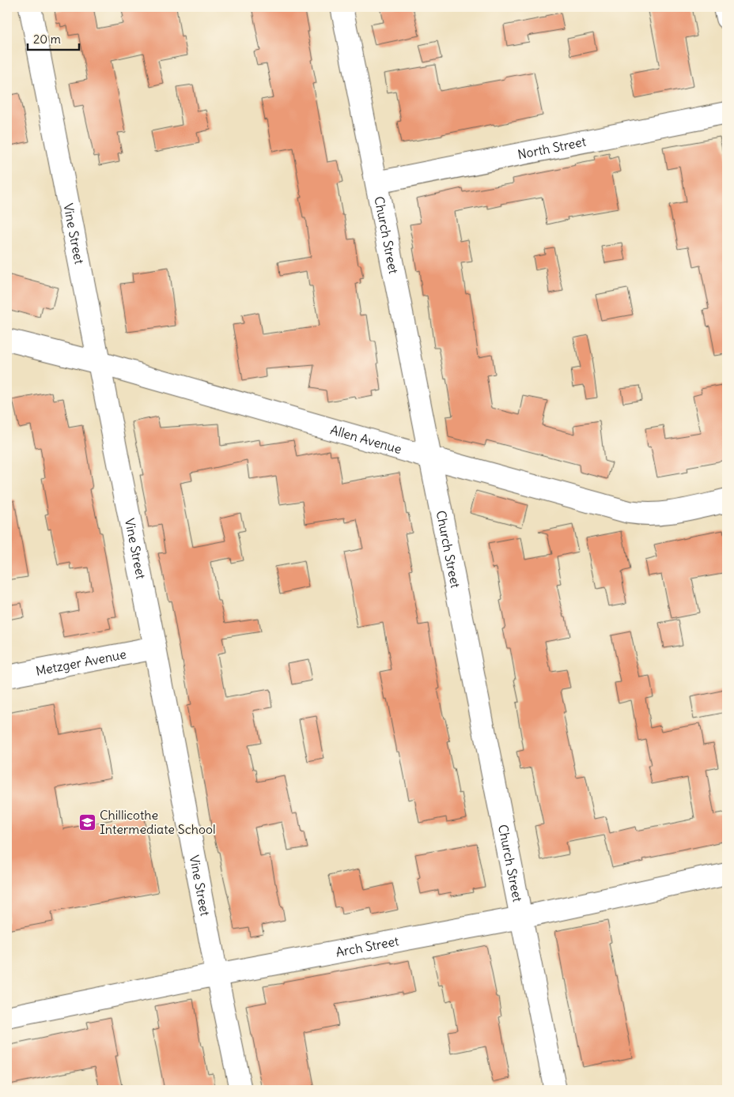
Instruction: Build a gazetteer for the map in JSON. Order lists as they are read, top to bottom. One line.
{"streets":{"street":["North Street","Vine Street","Church Street","Allen Avenue","Metzger Avenue","Arch Street"]},"crossings":[["North Street","Church Street"],["Vine Street","Allen Avenue"],["Vine Street","Metzger Avenue"],["Vine Street","Arch Street"],["Church Street","Allen Avenue"],["Church Street","Arch Street"]],"places":{"school or university":["Chillicothe Intermediate School"]},"scale_bar":"20 m"}
